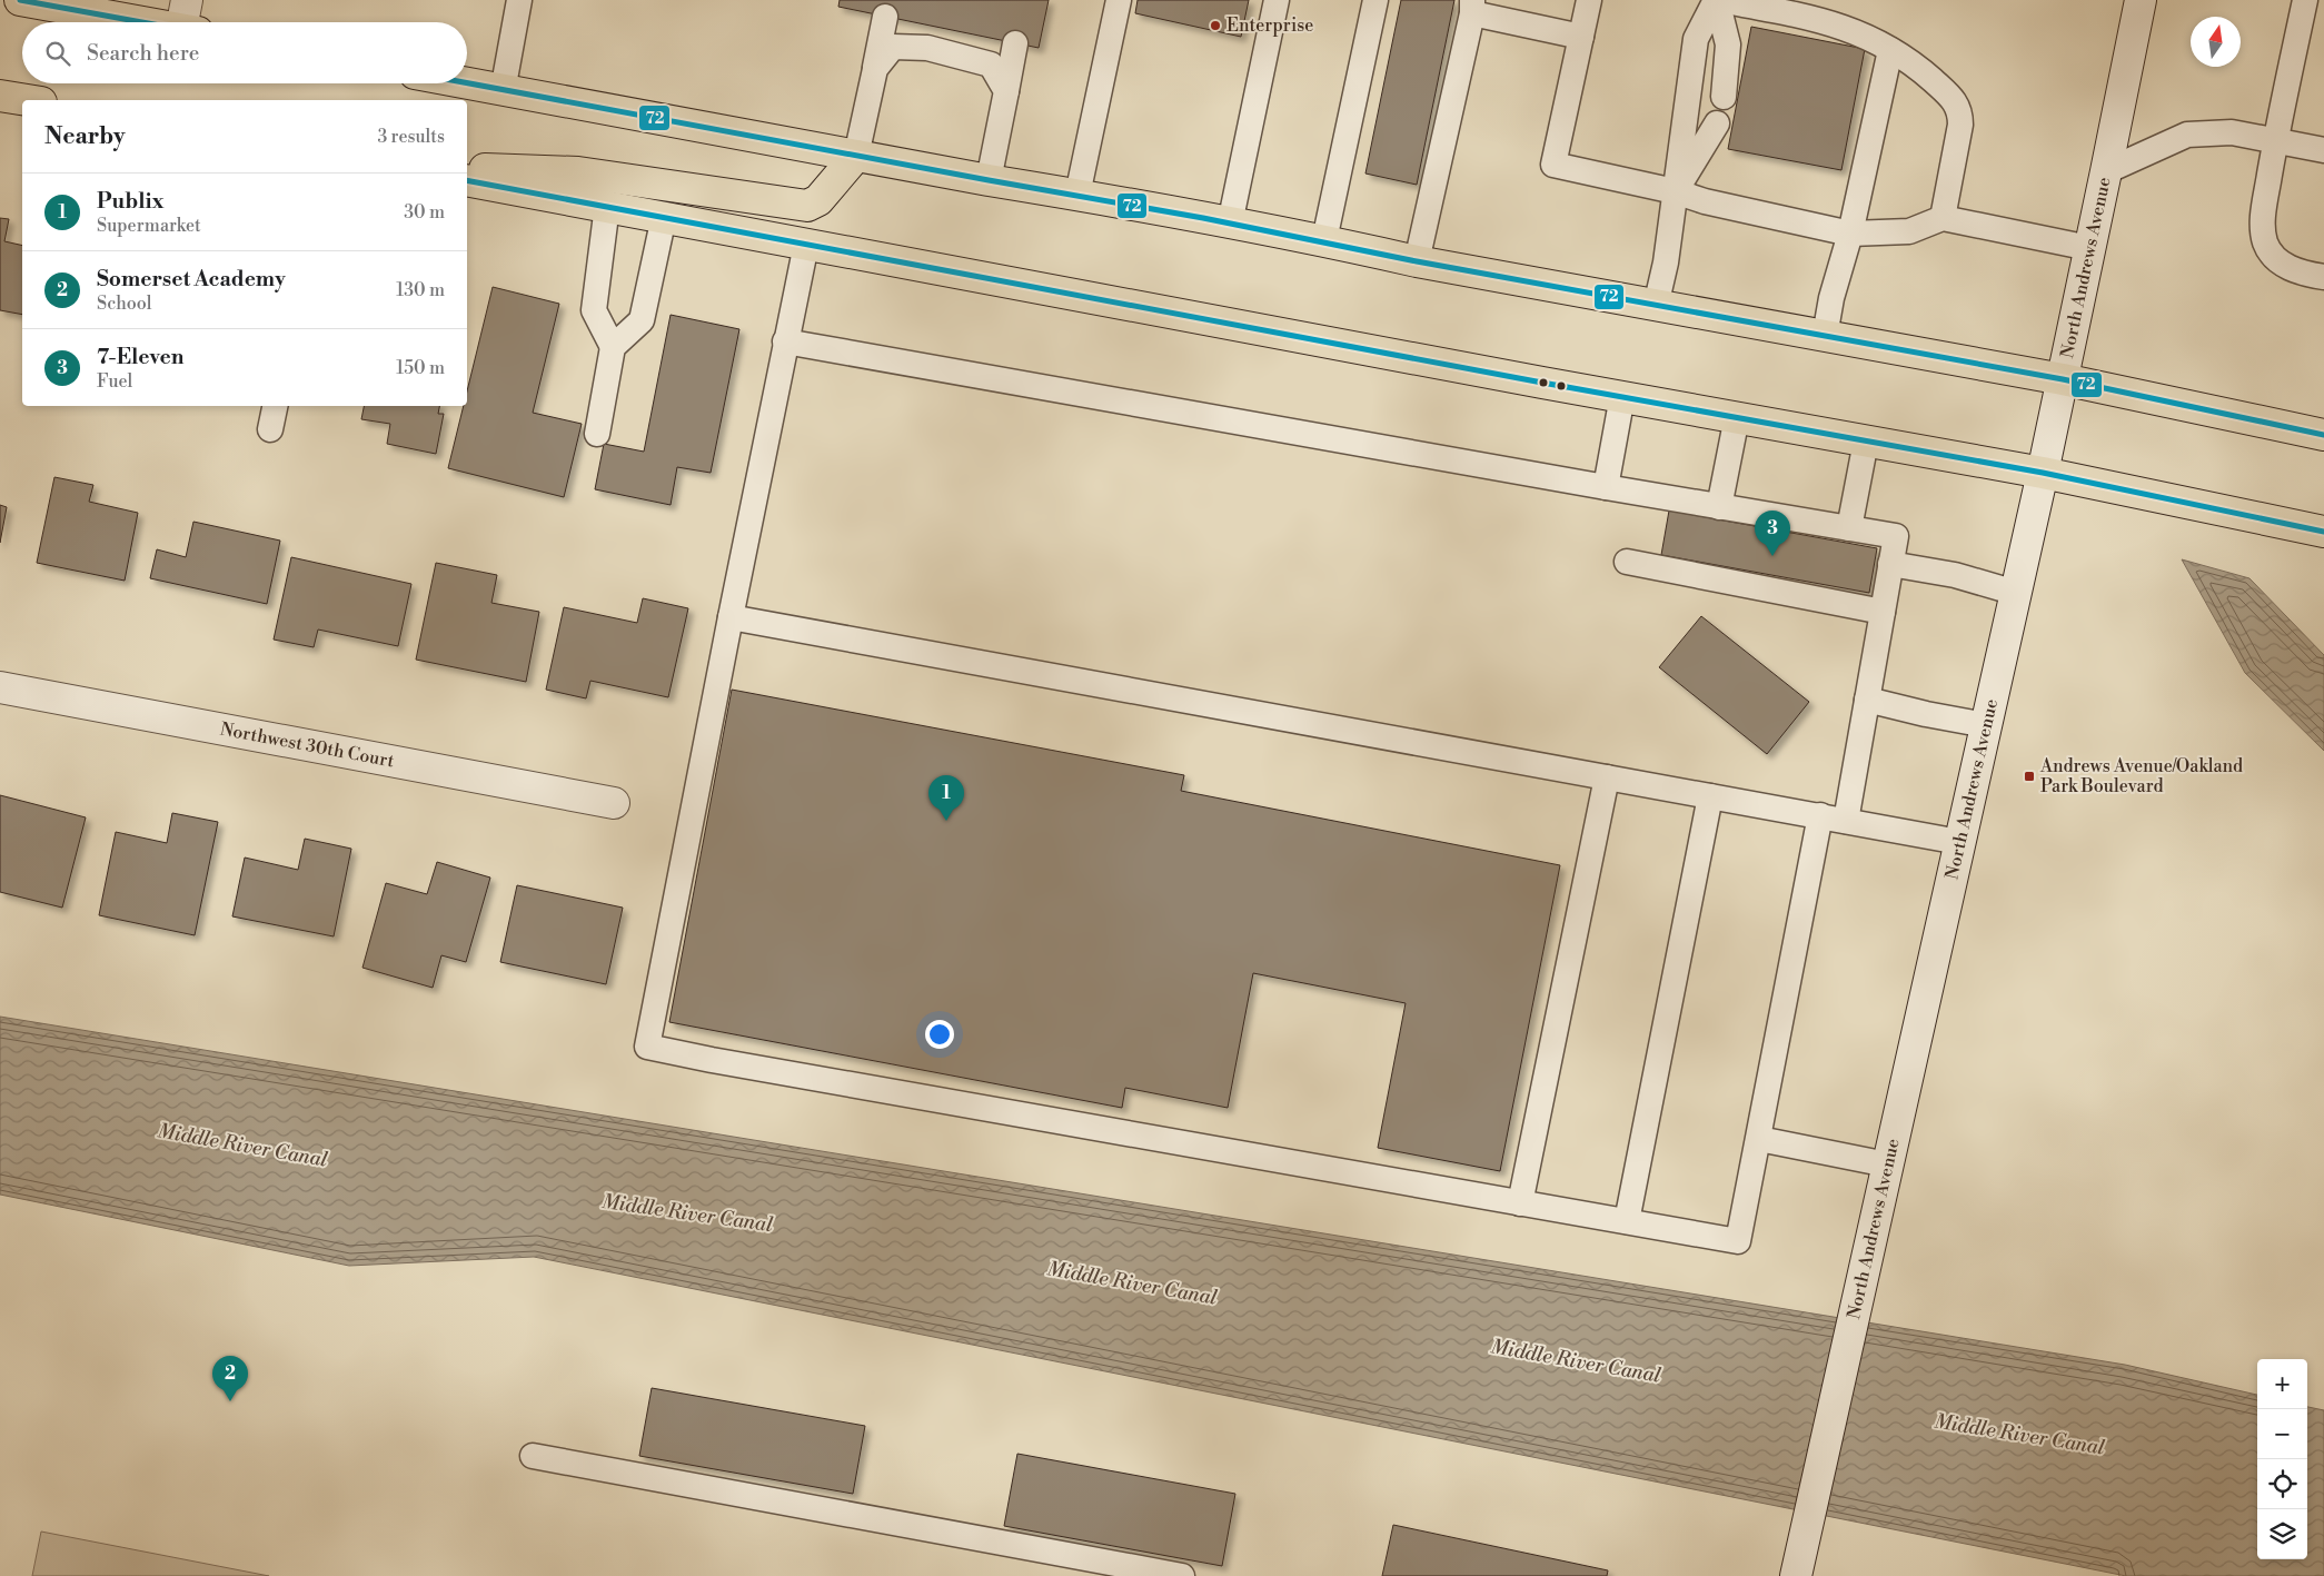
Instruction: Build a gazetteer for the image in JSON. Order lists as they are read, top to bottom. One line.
{"streets":{"main road":["North Andrews Avenue","Northwest 30th Court"]},"water":["Middle River Canal"],"places":{"other":["Enterprise"],"transit":["Andrews Avenue/Oakland Park Boulevard"]},"lines":["transit line 72"],"north":"top","page":{"search":"Search here","heading":["Nearby","3 results"],"list":[{"mark":"1","name":"Publix","note":"Supermarket","value":"30 m"},{"mark":"2","name":"Somerset Academy","note":"School","value":"130 m"},{"mark":"3","name":"7-Eleven","note":"Fuel","value":"150 m"}],"pins":["3","1","2"],"map_buttons":["+","−"]}}
